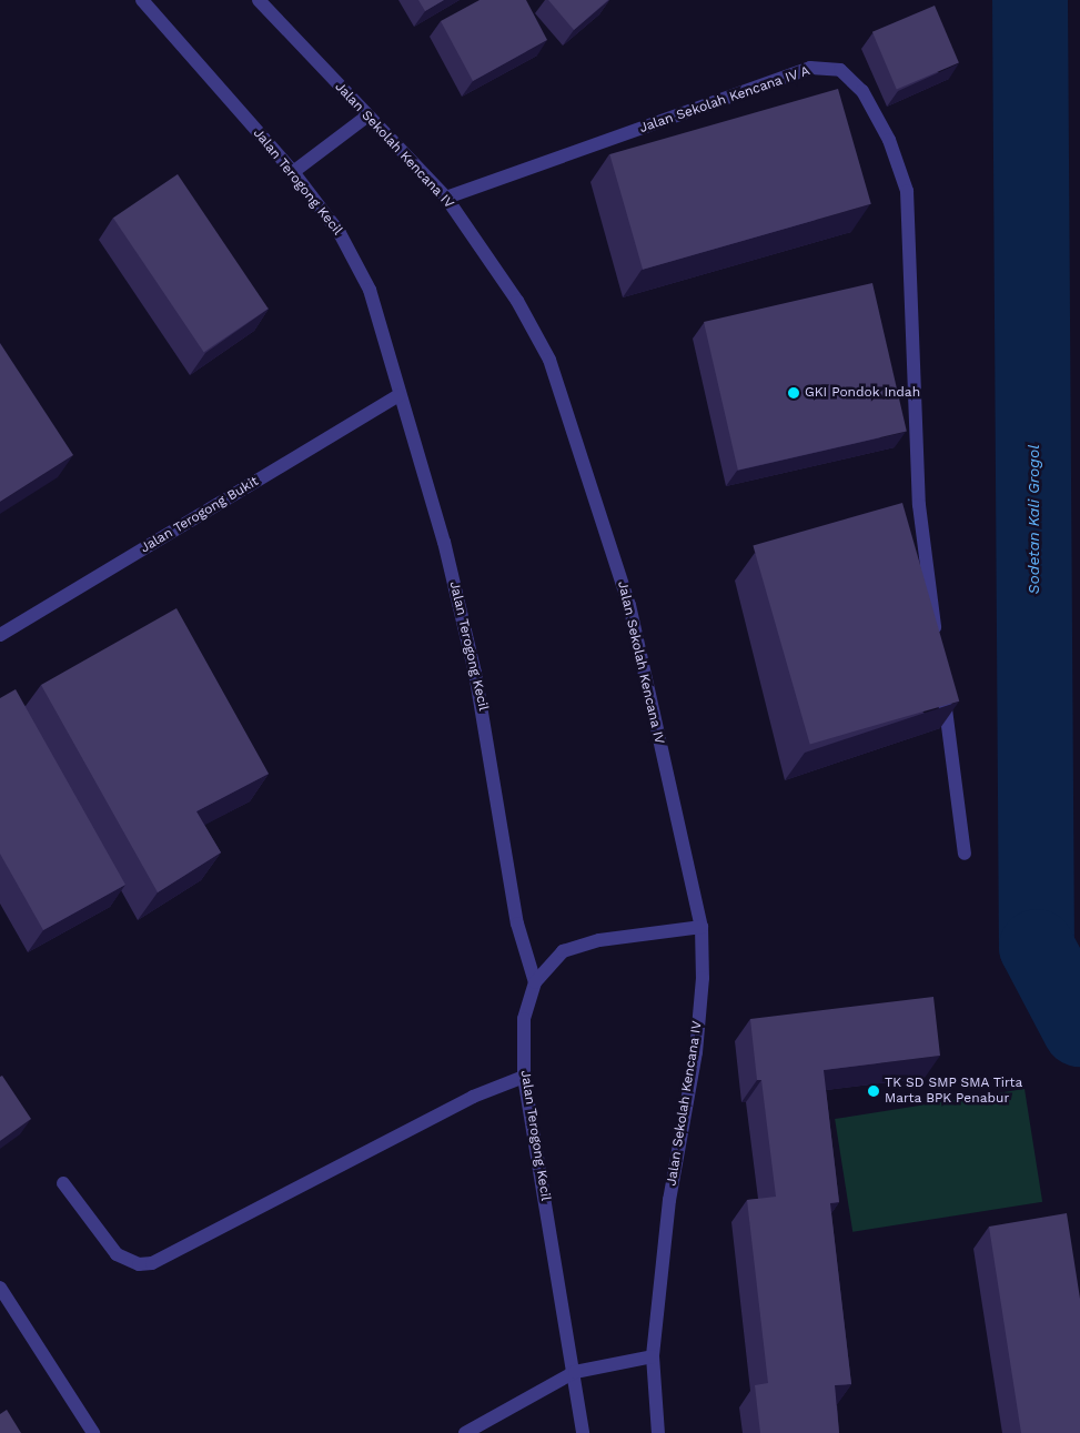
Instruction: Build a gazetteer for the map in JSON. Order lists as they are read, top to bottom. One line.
{"streets":{"street":["Jalan Sekolah Kencana IV A","Jalan Sekolah Kencana IV","Jalan Terogong Kecil","Jalan Terogong Bukit"]},"crossings":[["Jalan Sekolah Kencana IV A","Jalan Sekolah Kencana IV"],["Jalan Terogong Kecil","Jalan Terogong Bukit"]],"water":["Sodetan Kali Grogol"],"places":["GKI Pondok Indah","TK SD SMP SMA Tirta Marta BPK Penabur"]}
